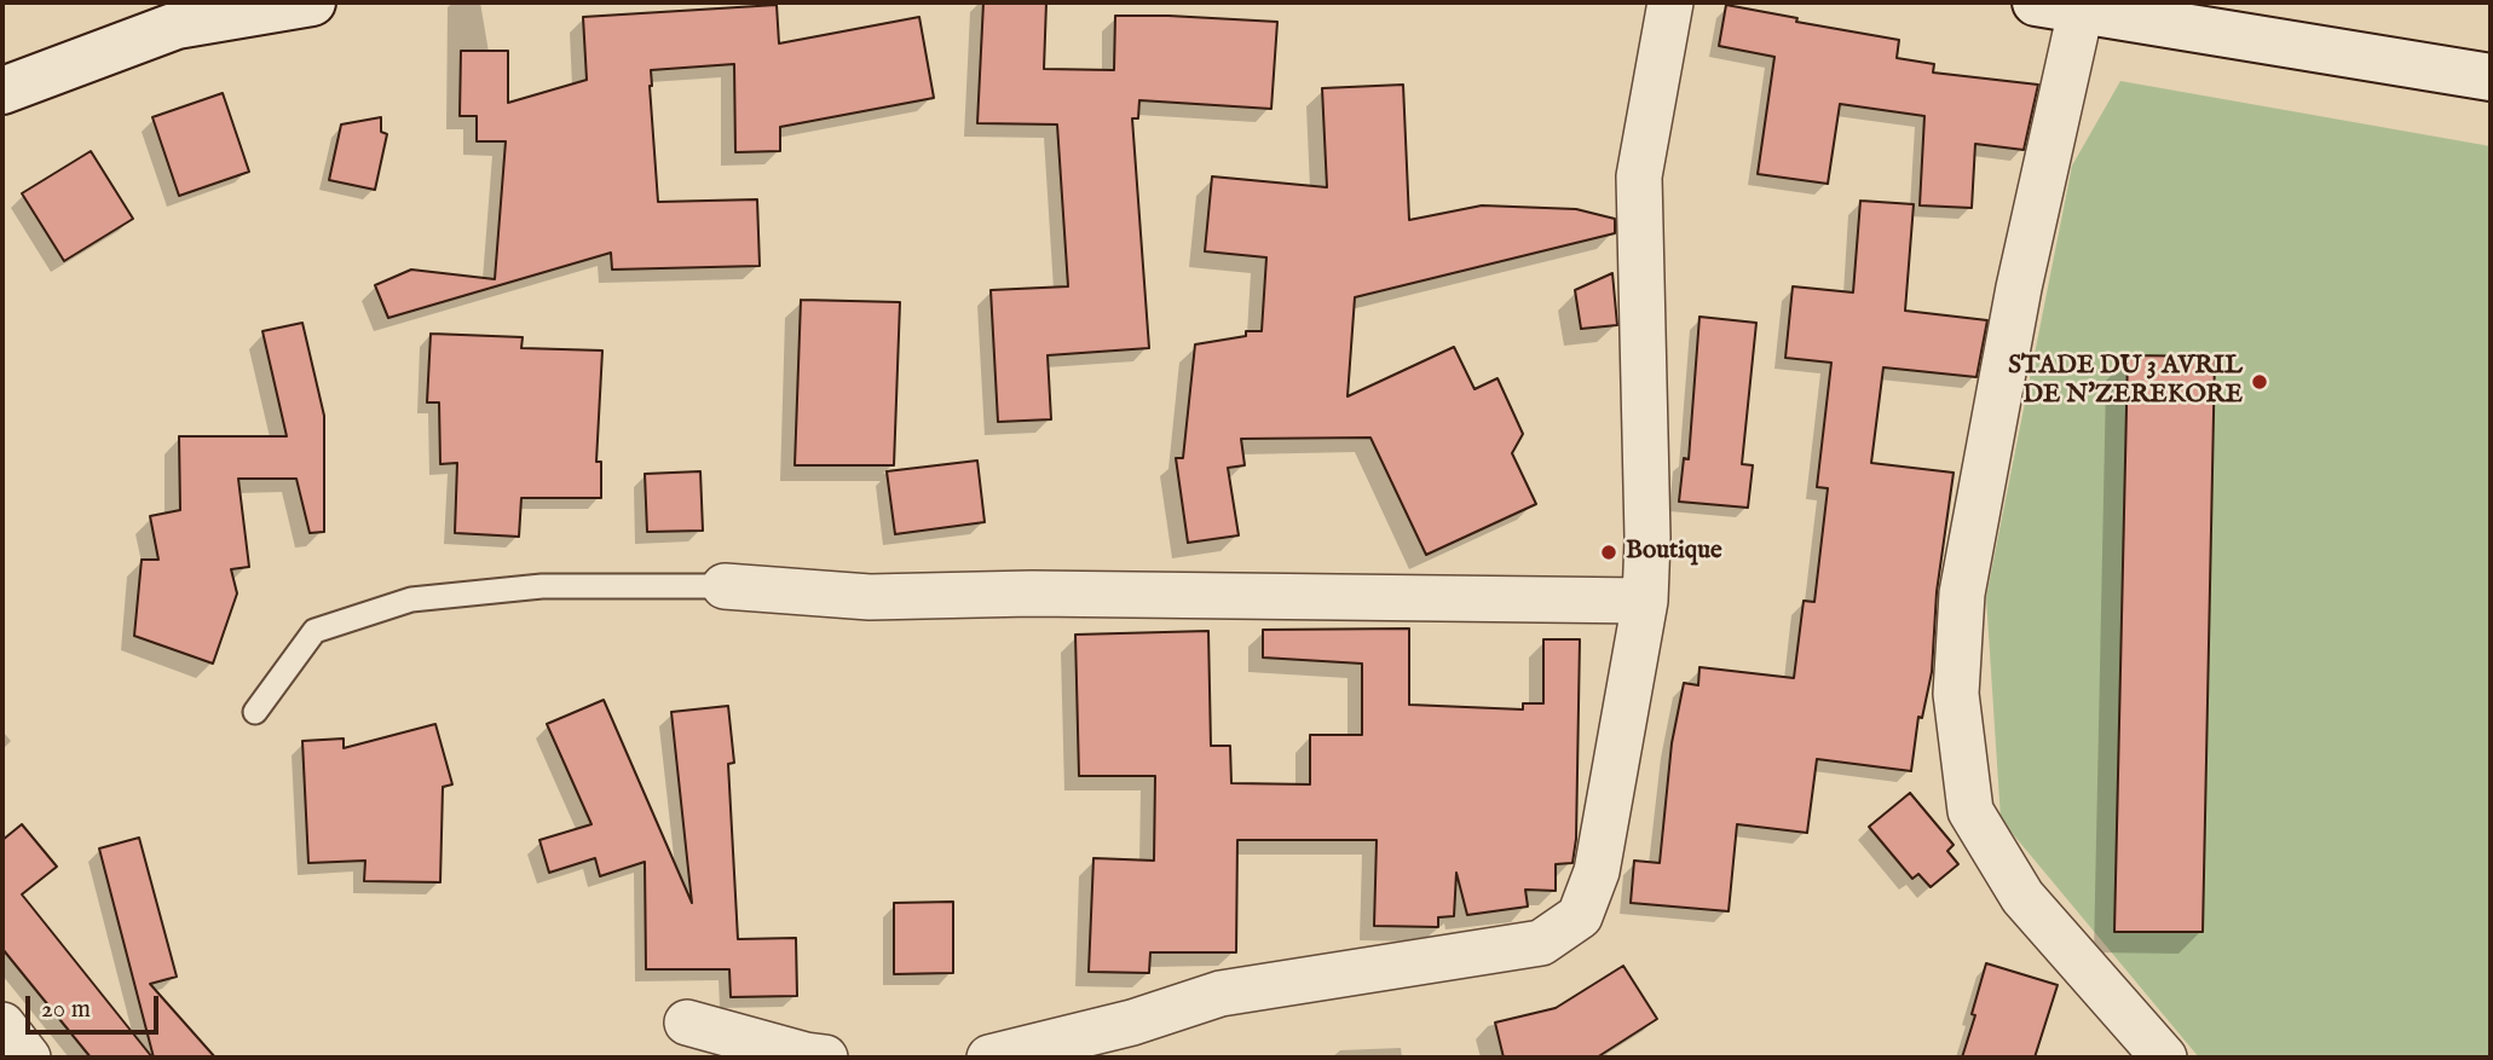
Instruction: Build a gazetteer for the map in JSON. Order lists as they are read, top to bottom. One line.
{"places":["STADE DU 3 AVRIL DE N'ZEREKORE","Boutique"],"scale_bar":"20 m"}
